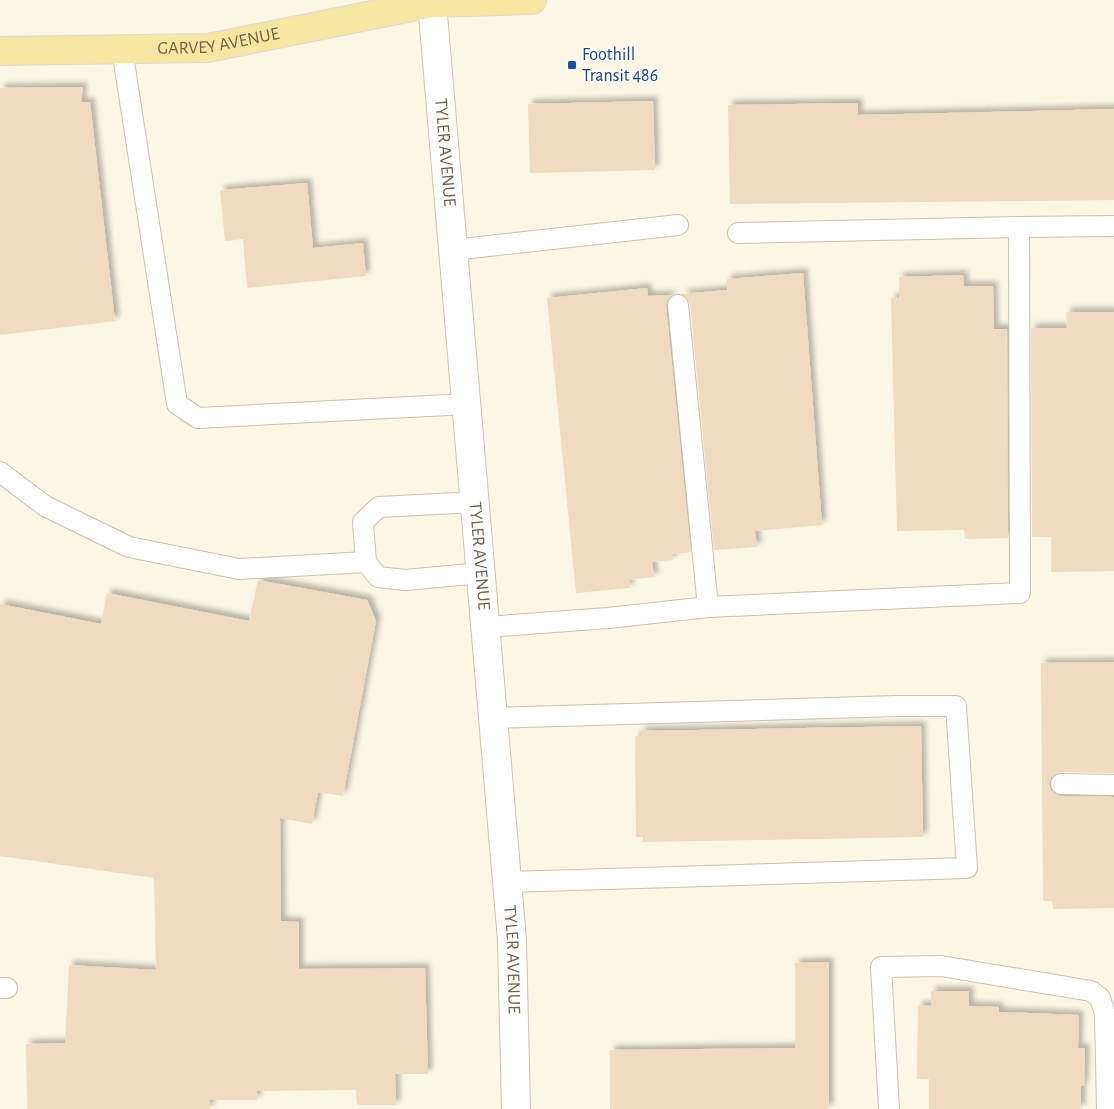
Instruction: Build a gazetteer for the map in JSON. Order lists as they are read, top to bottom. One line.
{"streets":{"main road":["GARVEY AVENUE","TYLER AVENUE"]},"crossings":[["GARVEY AVENUE","TYLER AVENUE"]],"places":{"transit":["Foothill Transit 486"]}}
